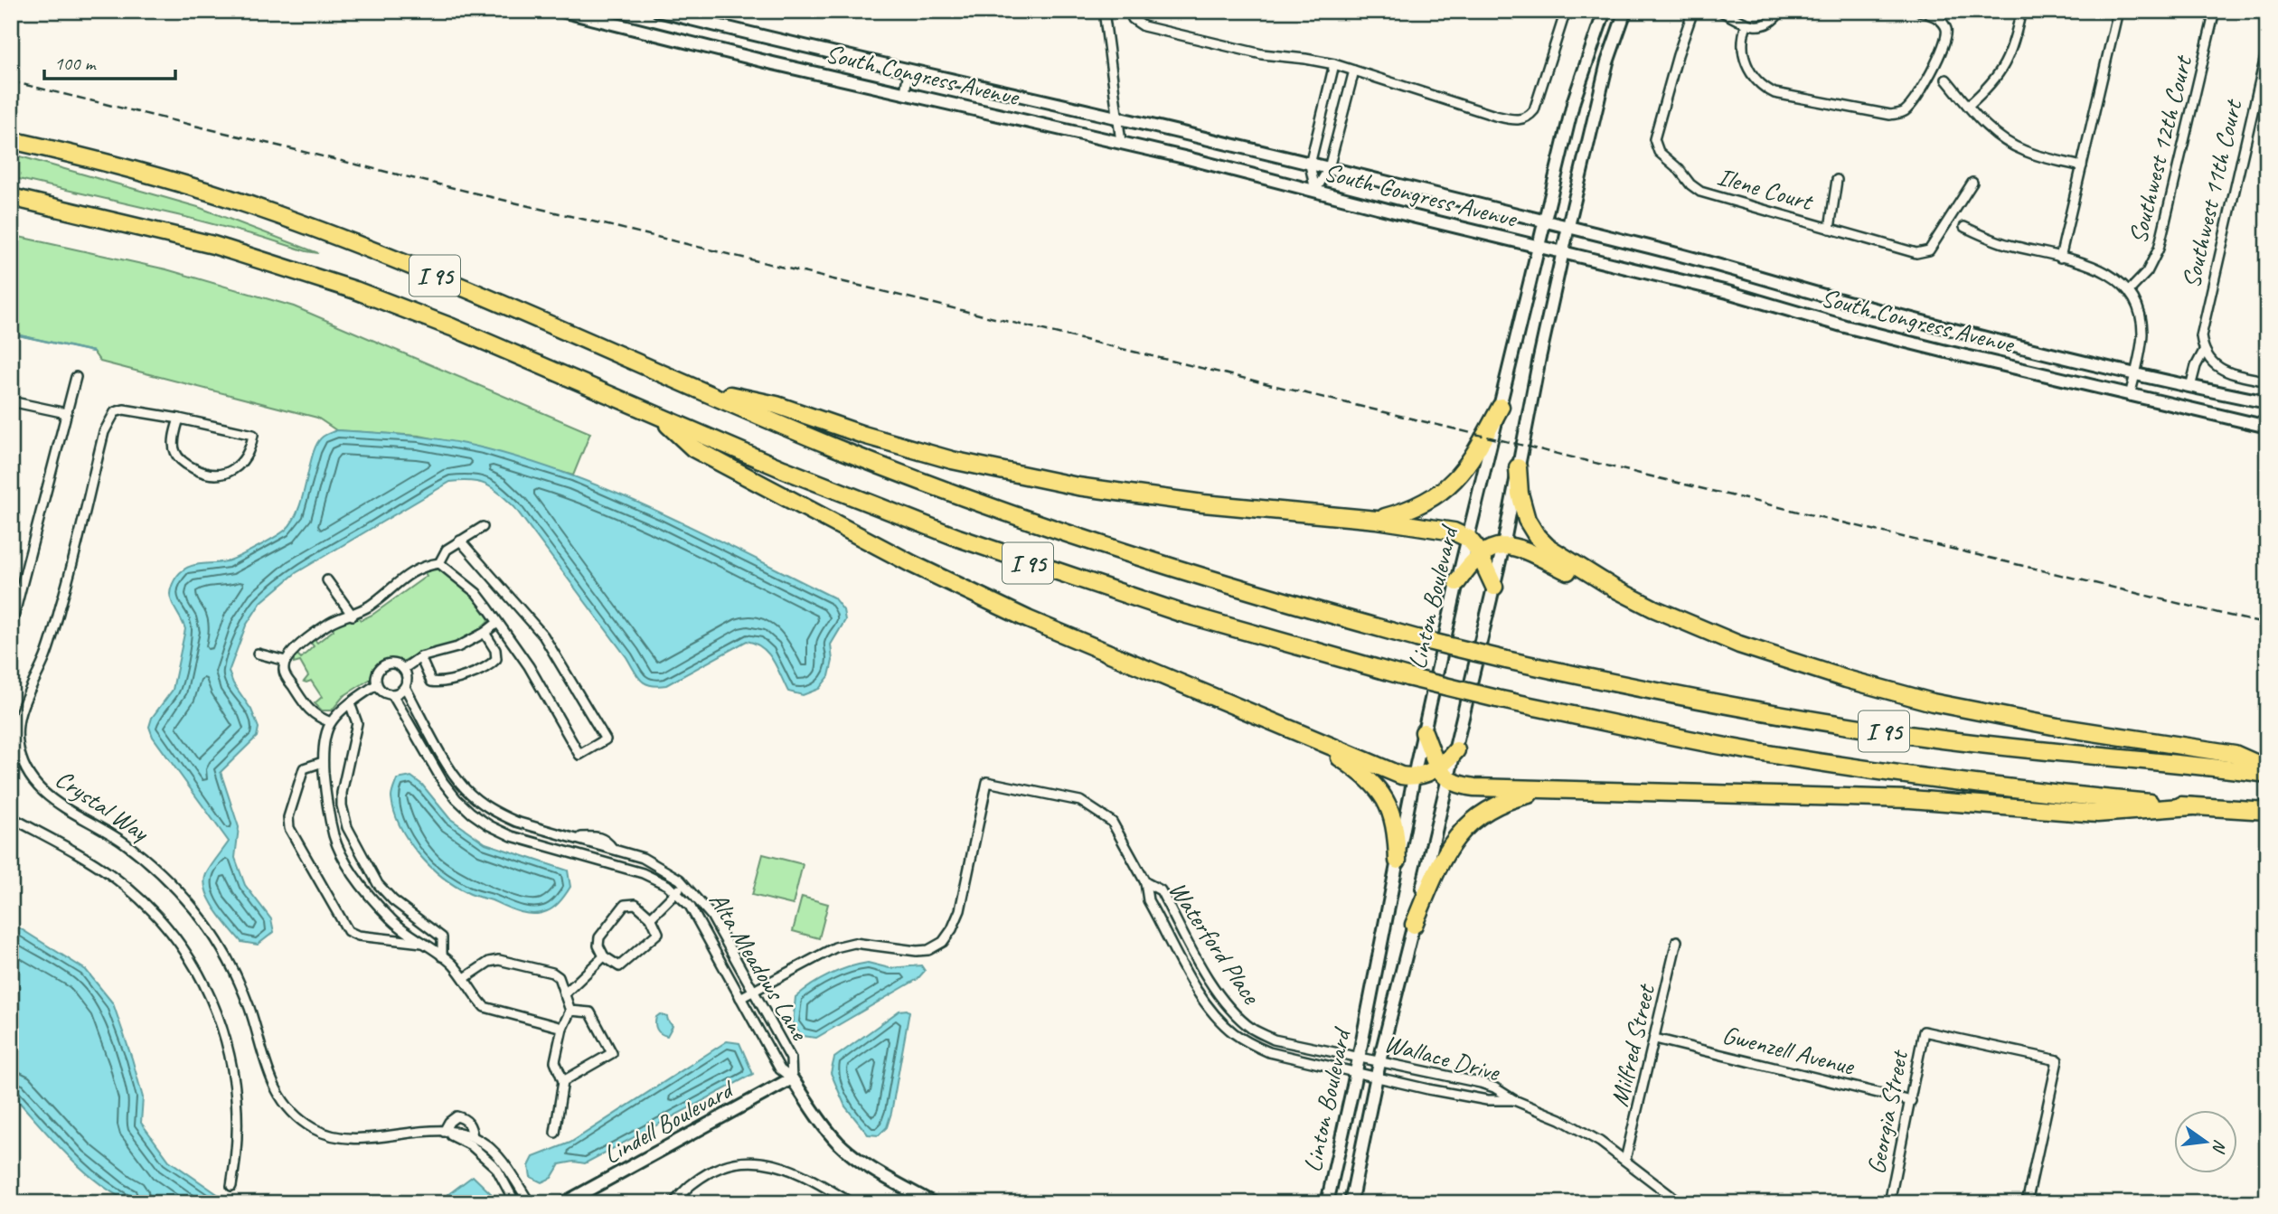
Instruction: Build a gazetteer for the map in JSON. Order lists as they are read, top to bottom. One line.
{"streets":{"highway":["I 95"],"main road":["South Congress Avenue","Linton Boulevard","Lindell Boulevard"],"street":["Southwest 12th Court","Ilene Court","Southwest 11th Court","Crystal Way","Waterford Place","Alta Meadows Lane","Milfred Street","Gwenzell Avenue","Wallace Drive","Georgia Street"]},"crossings":[["South Congress Avenue","Linton Boulevard"],["Linton Boulevard","Waterford Place"],["Linton Boulevard","Wallace Drive"],["Waterford Place","Alta Meadows Lane"],["Waterford Place","Wallace Drive"],["Alta Meadows Lane","Lindell Boulevard"],["Milfred Street","Gwenzell Avenue"],["Milfred Street","Wallace Drive"],["Gwenzell Avenue","Georgia Street"]],"scale_bar":"100 m","north":"right"}
